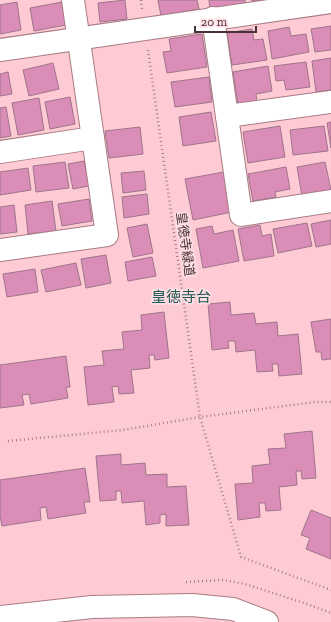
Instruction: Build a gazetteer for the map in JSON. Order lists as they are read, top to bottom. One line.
{"streets":{"path":["皇徳寺緑道"]},"districts":["皇徳寺台"],"scale_bar":"20 m"}
